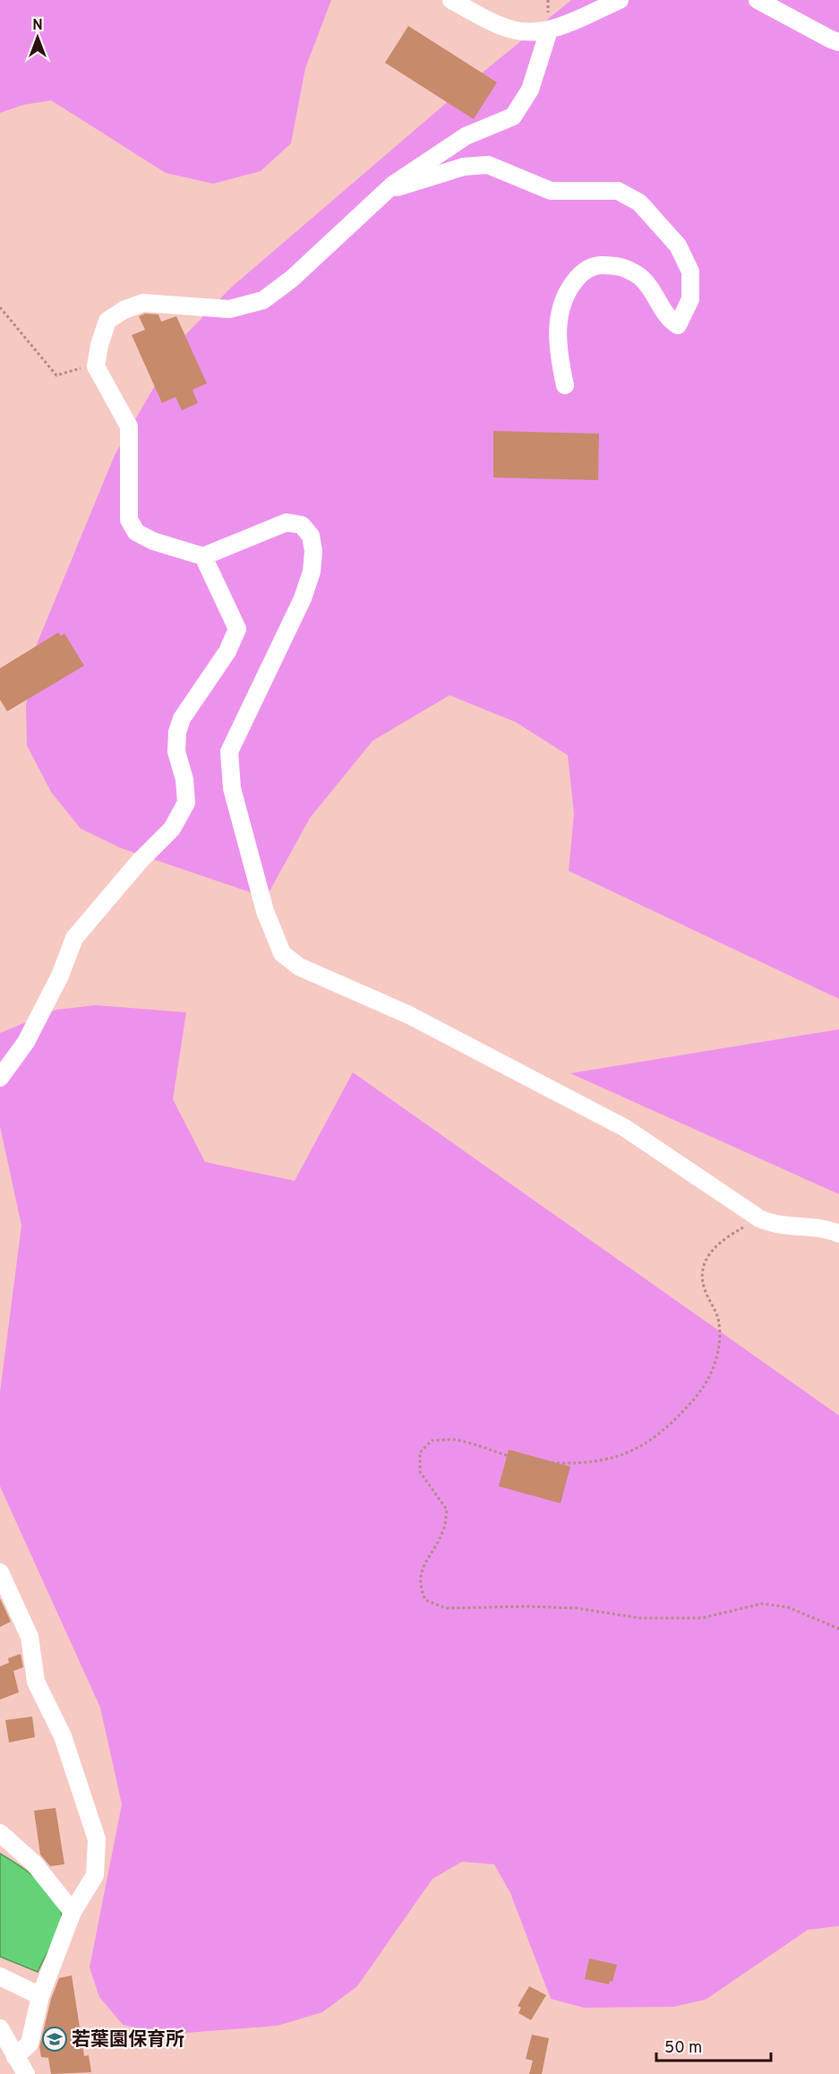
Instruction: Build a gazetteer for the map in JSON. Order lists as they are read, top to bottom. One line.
{"places":{"school or university":["若葉園保育所"]},"scale_bar":"50 m","north":"top"}
